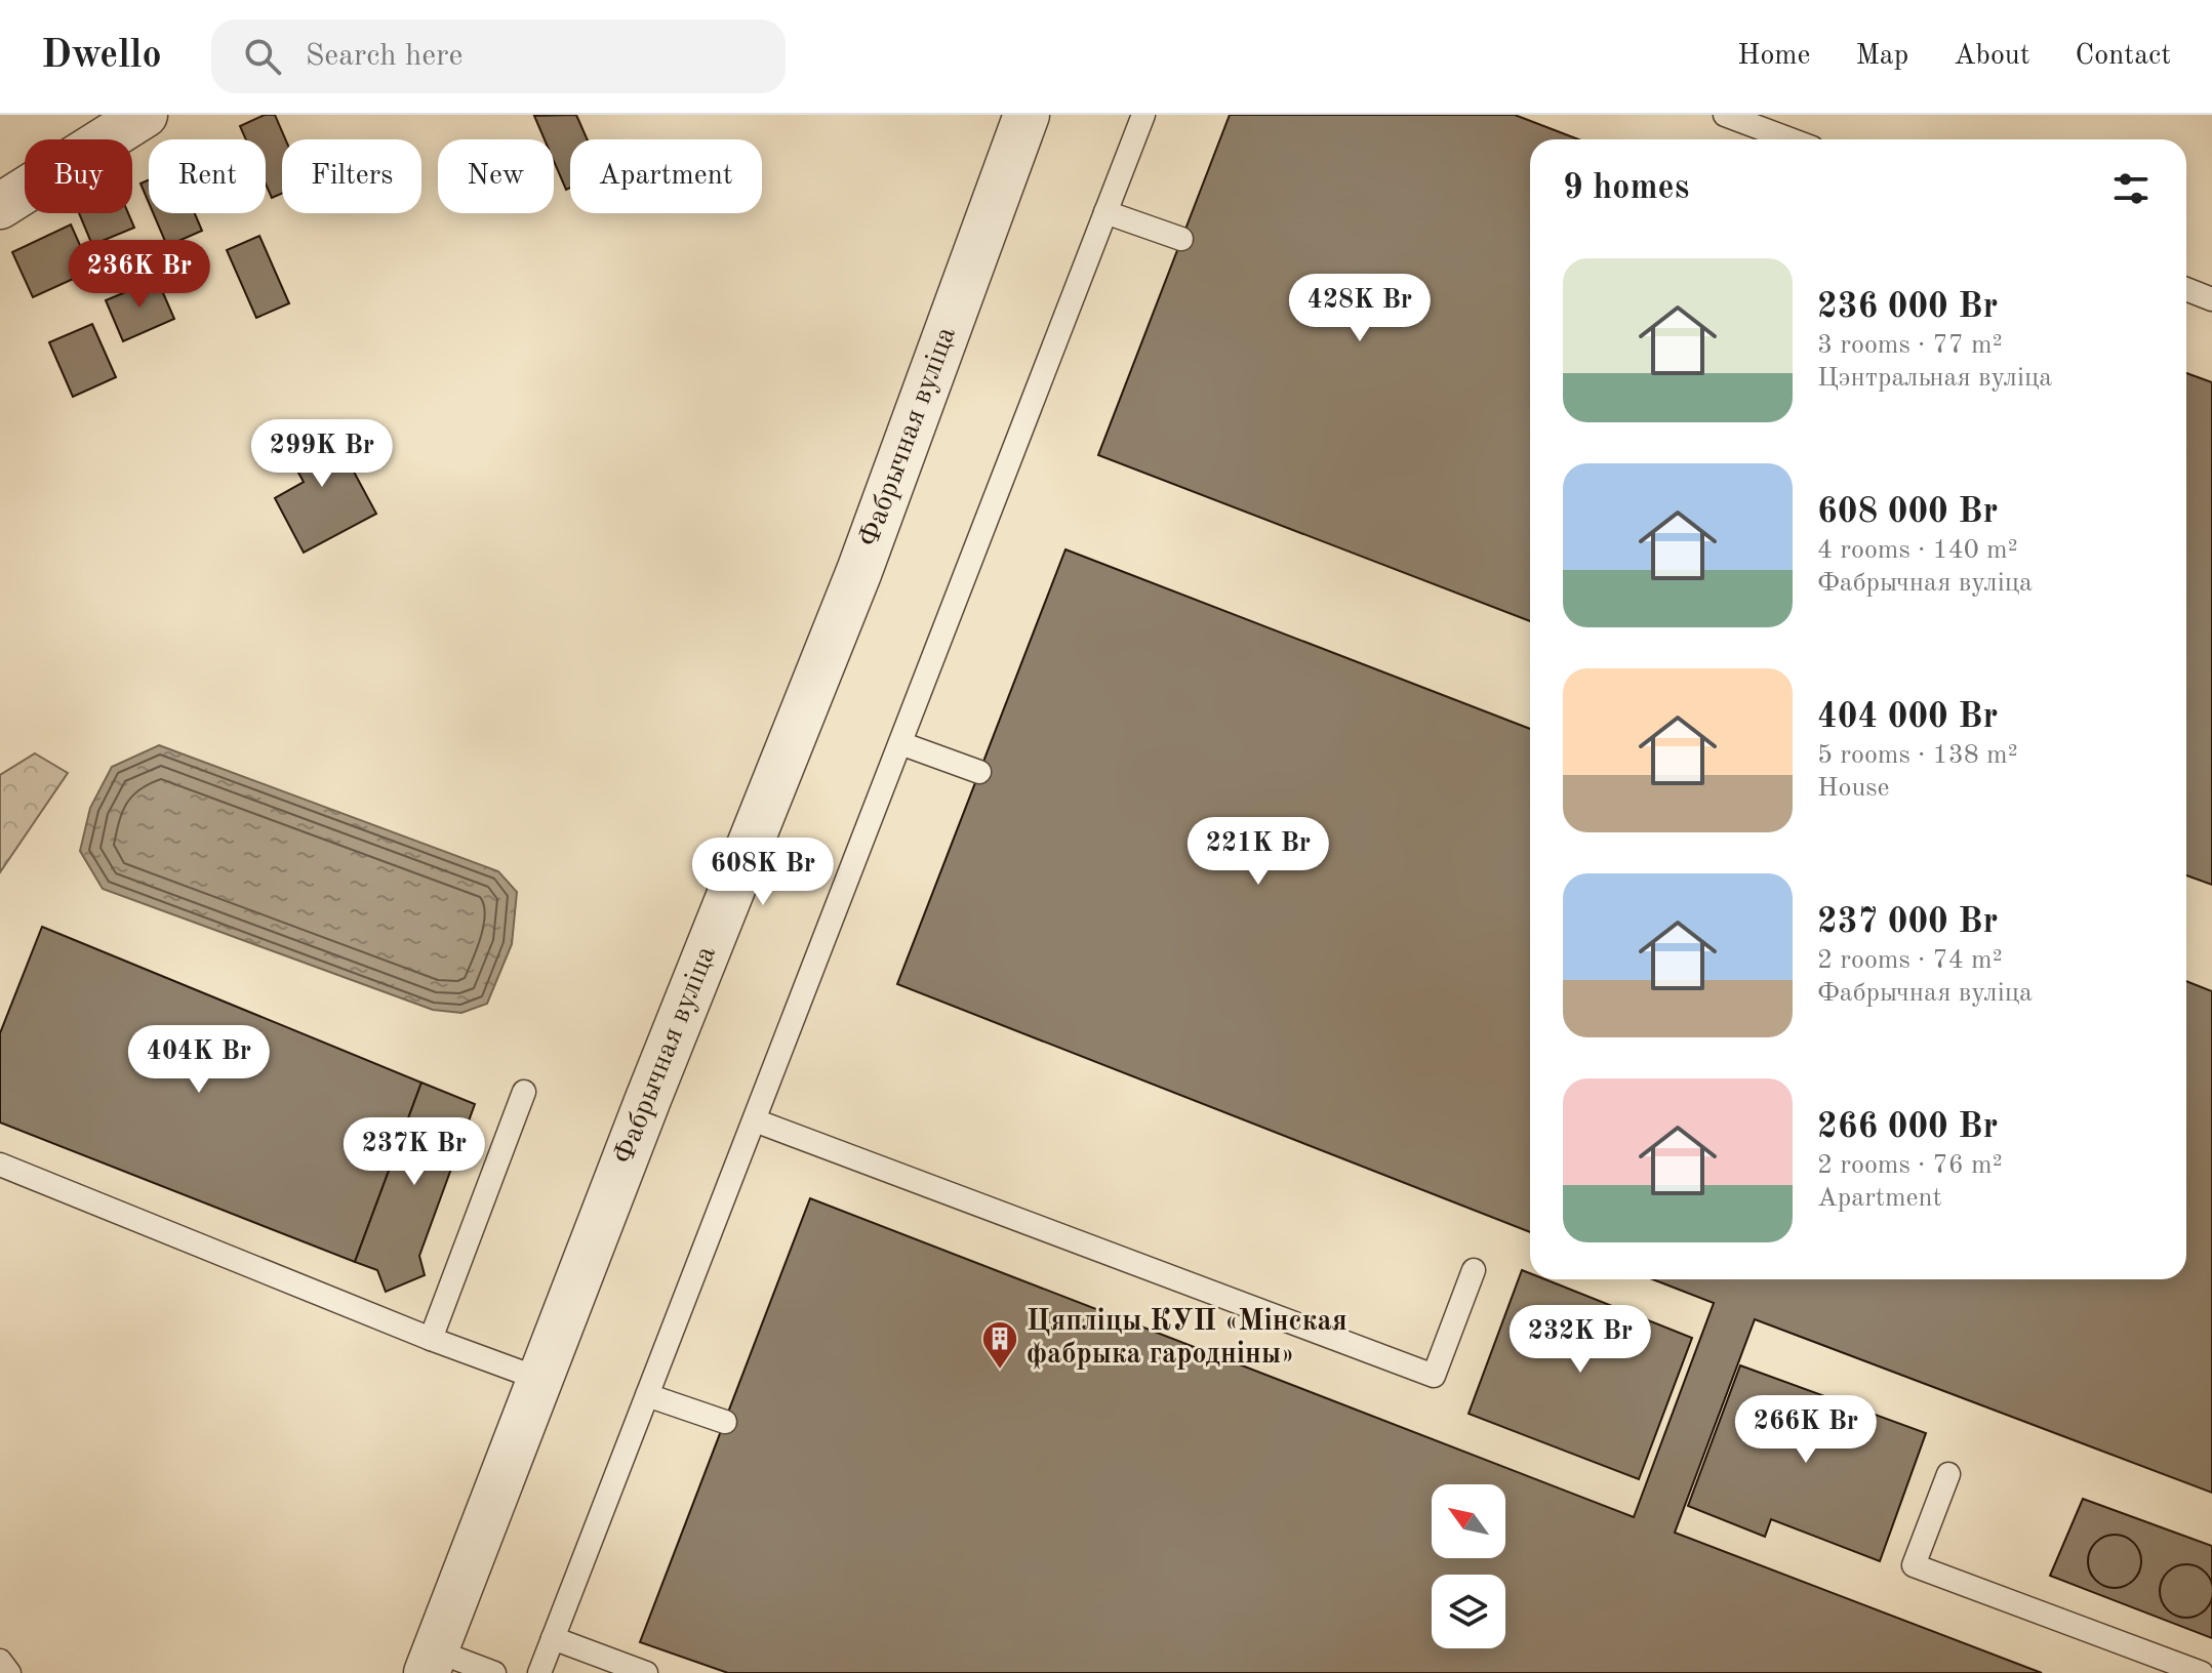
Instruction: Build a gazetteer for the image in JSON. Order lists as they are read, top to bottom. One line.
{"streets":{"street":["Фабрычная вуліца"]},"places":{"building":["Цяпліцы КУП «Мінская фабрыка гародніны»"]},"north":"top left","page":{"header":"Dwello","search":"Search here","nav":["Home","Map","About","Contact"],"chip":["Buy","Rent","Filters","New","Apartment"],"heading":"9 homes","list":[{"name":"236 000 Br","note":"3 rooms · 77 m² · Цэнтральная вуліца"},{"name":"608 000 Br","note":"4 rooms · 140 m² · Фабрычная вуліца"},{"name":"404 000 Br","note":"5 rooms · 138 m² · House"},{"name":"237 000 Br","note":"2 rooms · 74 m² · Фабрычная вуліца"},{"name":"266 000 Br","note":"2 rooms · 76 m² · Apartment"}],"price":["236K Br","428K Br","299K Br","221K Br","608K Br","404K Br","237K Br","232K Br","266K Br"]}}
